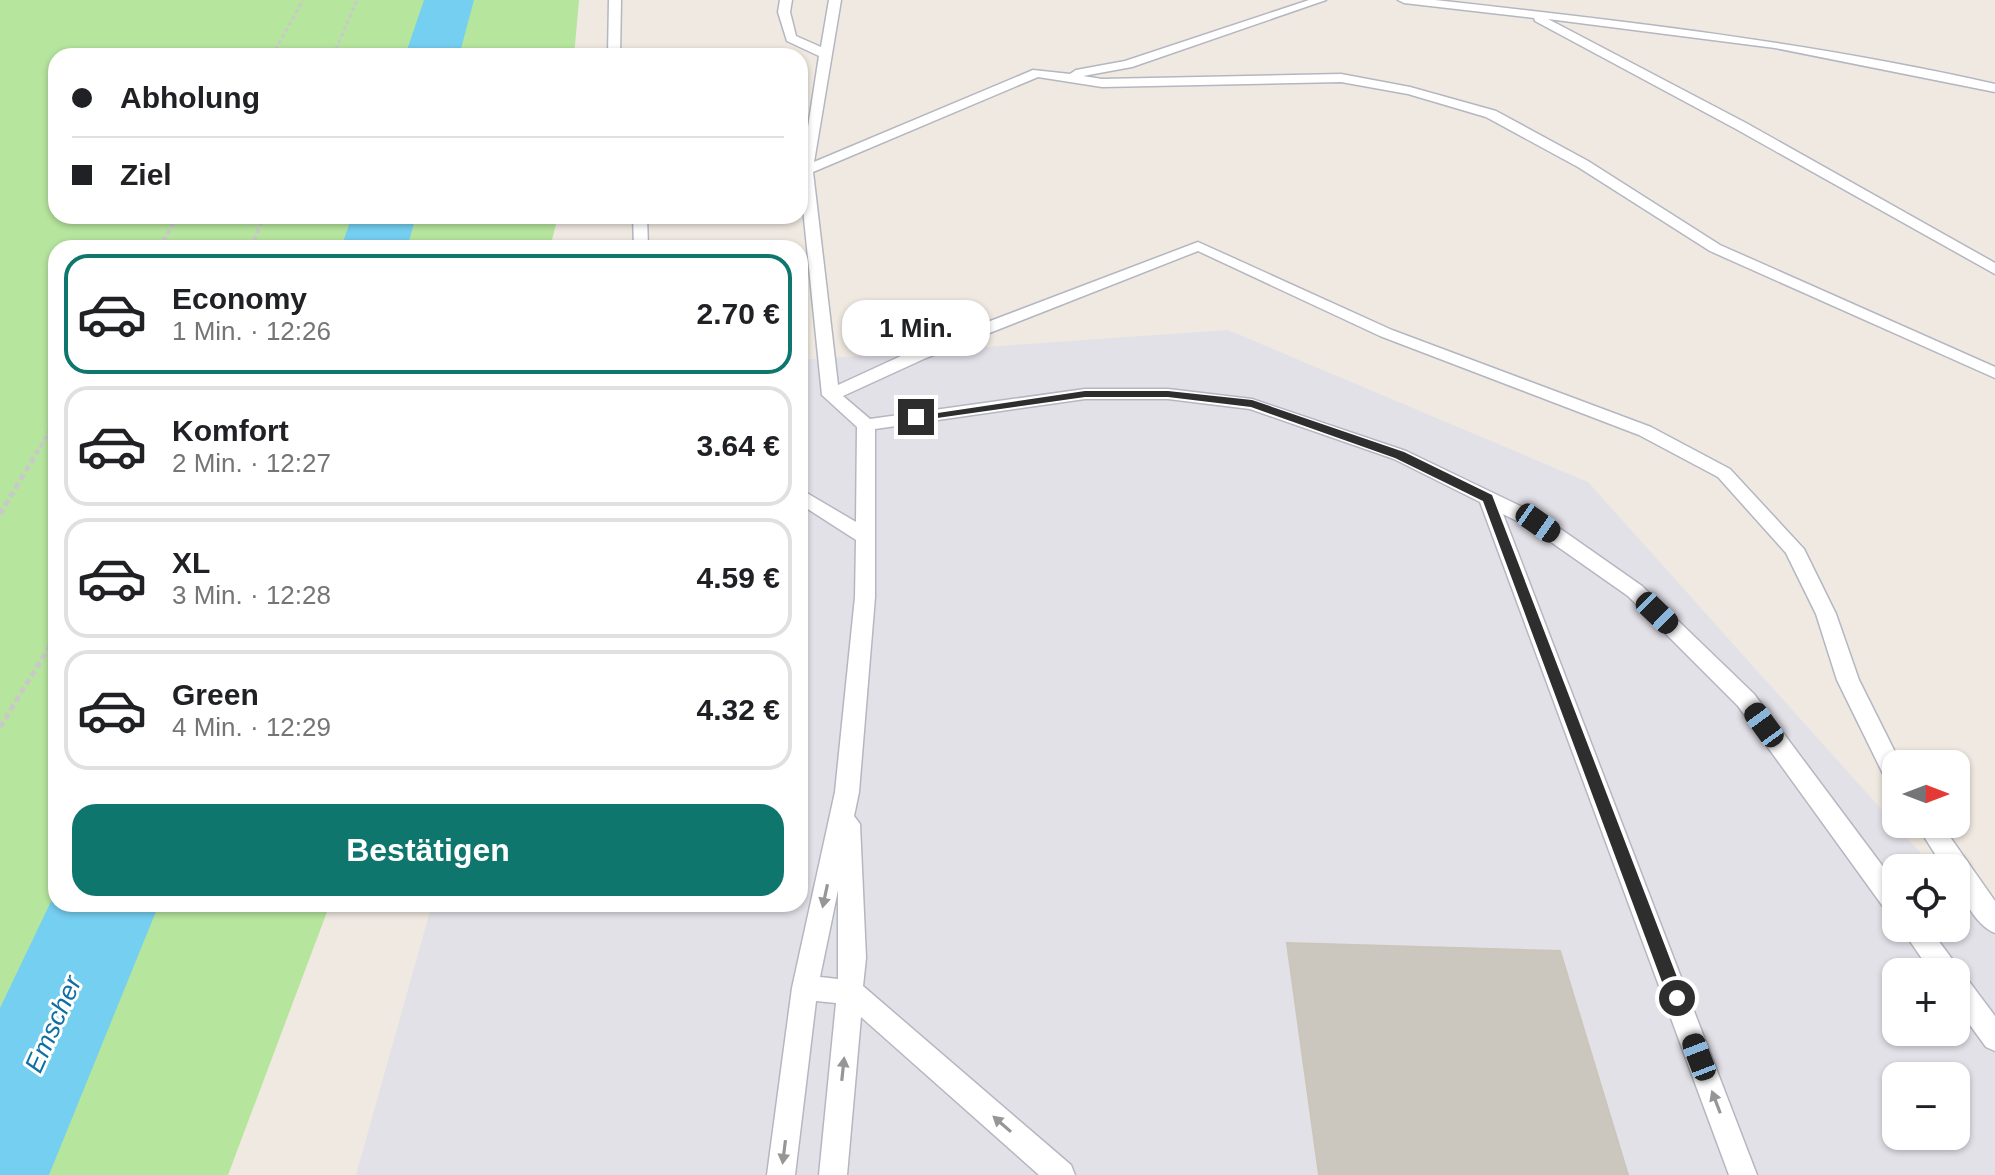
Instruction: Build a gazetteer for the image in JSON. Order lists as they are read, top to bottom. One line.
{"water":["Emscher"],"north":"right","page":{"banner":["Abholung","Ziel"],"list":[{"name":"Economy","note":"1 Min. · 12:26","value":"2.70 €"},{"name":"Komfort","note":"2 Min. · 12:27","value":"3.64 €"},{"name":"XL","note":"3 Min. · 12:28","value":"4.59 €"},{"name":"Green","note":"4 Min. · 12:29","value":"4.32 €"}],"bubble":"1 Min.","map_buttons":["+","−"],"buttons":"Bestätigen"}}
